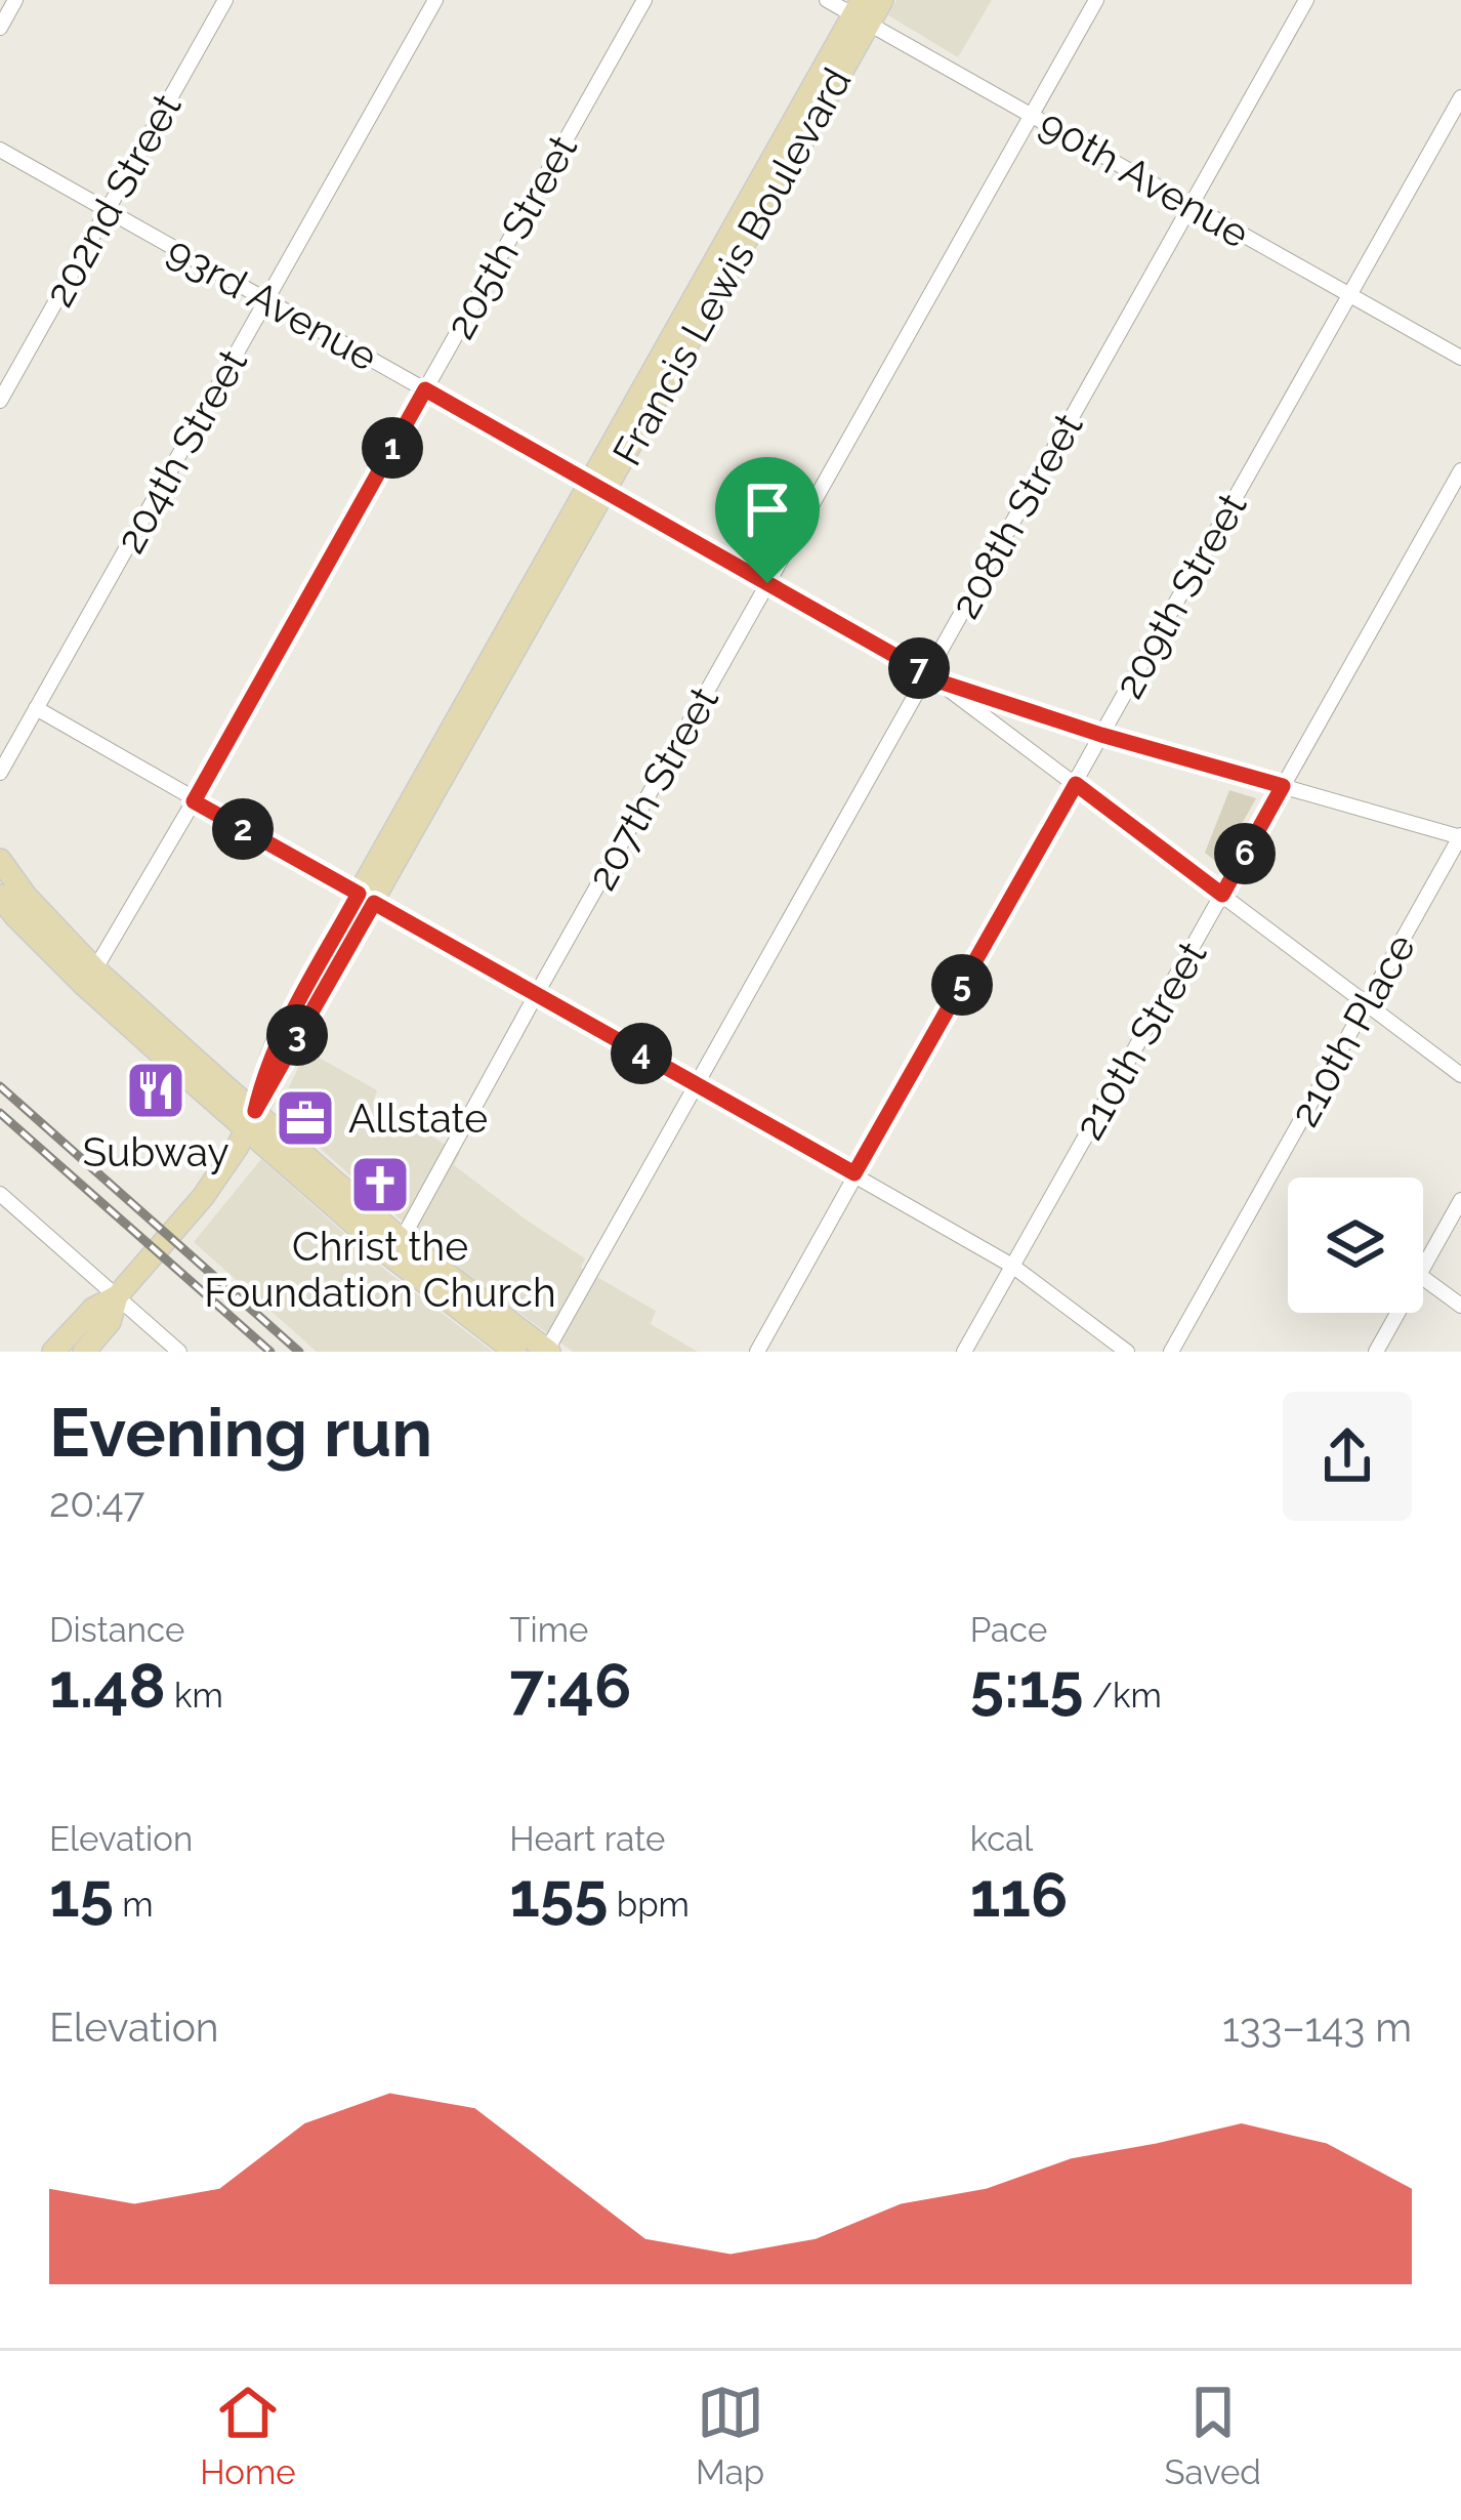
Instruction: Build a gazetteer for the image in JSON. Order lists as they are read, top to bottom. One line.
{"streets":{"main road":["Francis Lewis Boulevard"],"street":["90th Avenue","202nd Street","205th Street","93rd Avenue","204th Street","208th Street","209th Street","207th Street","210th Place","210th Street"]},"crossings":[["90th Avenue","Francis Lewis Boulevard"],["90th Avenue","208th Street"],["90th Avenue","209th Street"],["90th Avenue","207th Street"],["202nd Street","93rd Avenue"],["205th Street","93rd Avenue"],["Francis Lewis Boulevard","93rd Avenue"],["93rd Avenue","204th Street"],["93rd Avenue","208th Street"],["93rd Avenue","209th Street"],["93rd Avenue","207th Street"],["93rd Avenue","210th Place"],["93rd Avenue","210th Street"]],"places":{"restaurant":["Subway"],"office":["Allstate"],"church":["Christ the Foundation Church"]},"page":{"pins":["1","7","2","6","5","3","4"],"heading":["Evening run","20:47"],"stats":[["Distance","1.48 km"],["Time","7:46"],["Pace","5:15 /km"],["Elevation","15 m"],["Heart rate","155 bpm"],["kcal","116"]],"chart":["Elevation","133–143 m"],"tabs":["Home","Map","Saved"]}}
